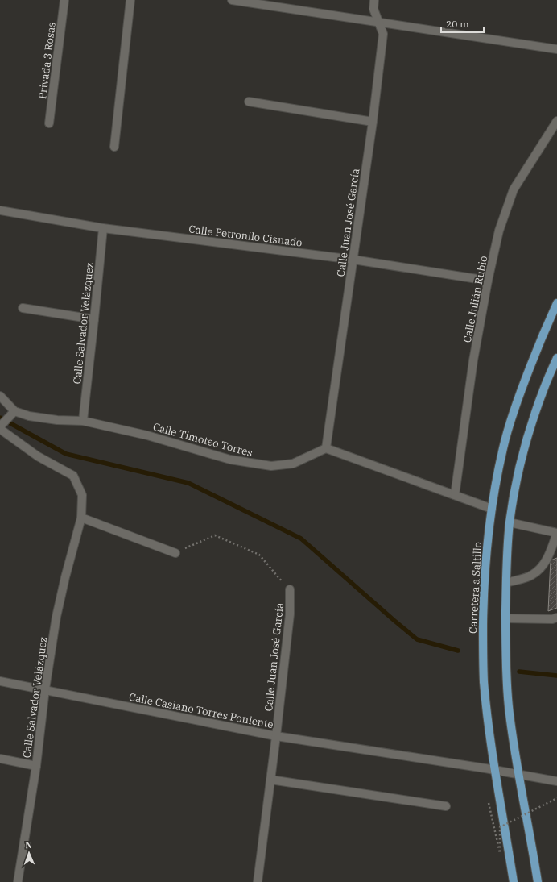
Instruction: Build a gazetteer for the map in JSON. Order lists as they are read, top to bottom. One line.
{"streets":{"main road":["Carretera a Saltillo"],"street":["Privada 3 Rosas","Calle Juan José García","Calle Petronilo Cisnado","Calle Julián Rubio","Calle Salvador Velázquez","Calle Timoteo Torres","Calle Casiano Torres Poniente"]},"crossings":[["Calle Juan José García","Calle Petronilo Cisnado"],["Calle Juan José García","Calle Timoteo Torres"],["Calle Juan José García","Calle Casiano Torres Poniente"],["Calle Petronilo Cisnado","Calle Julián Rubio"],["Calle Petronilo Cisnado","Calle Salvador Velázquez"],["Calle Salvador Velázquez","Calle Timoteo Torres"],["Calle Salvador Velázquez","Calle Casiano Torres Poniente"],["Carretera a Saltillo","Calle Casiano Torres Poniente"]],"scale_bar":"20 m","north":"top"}
